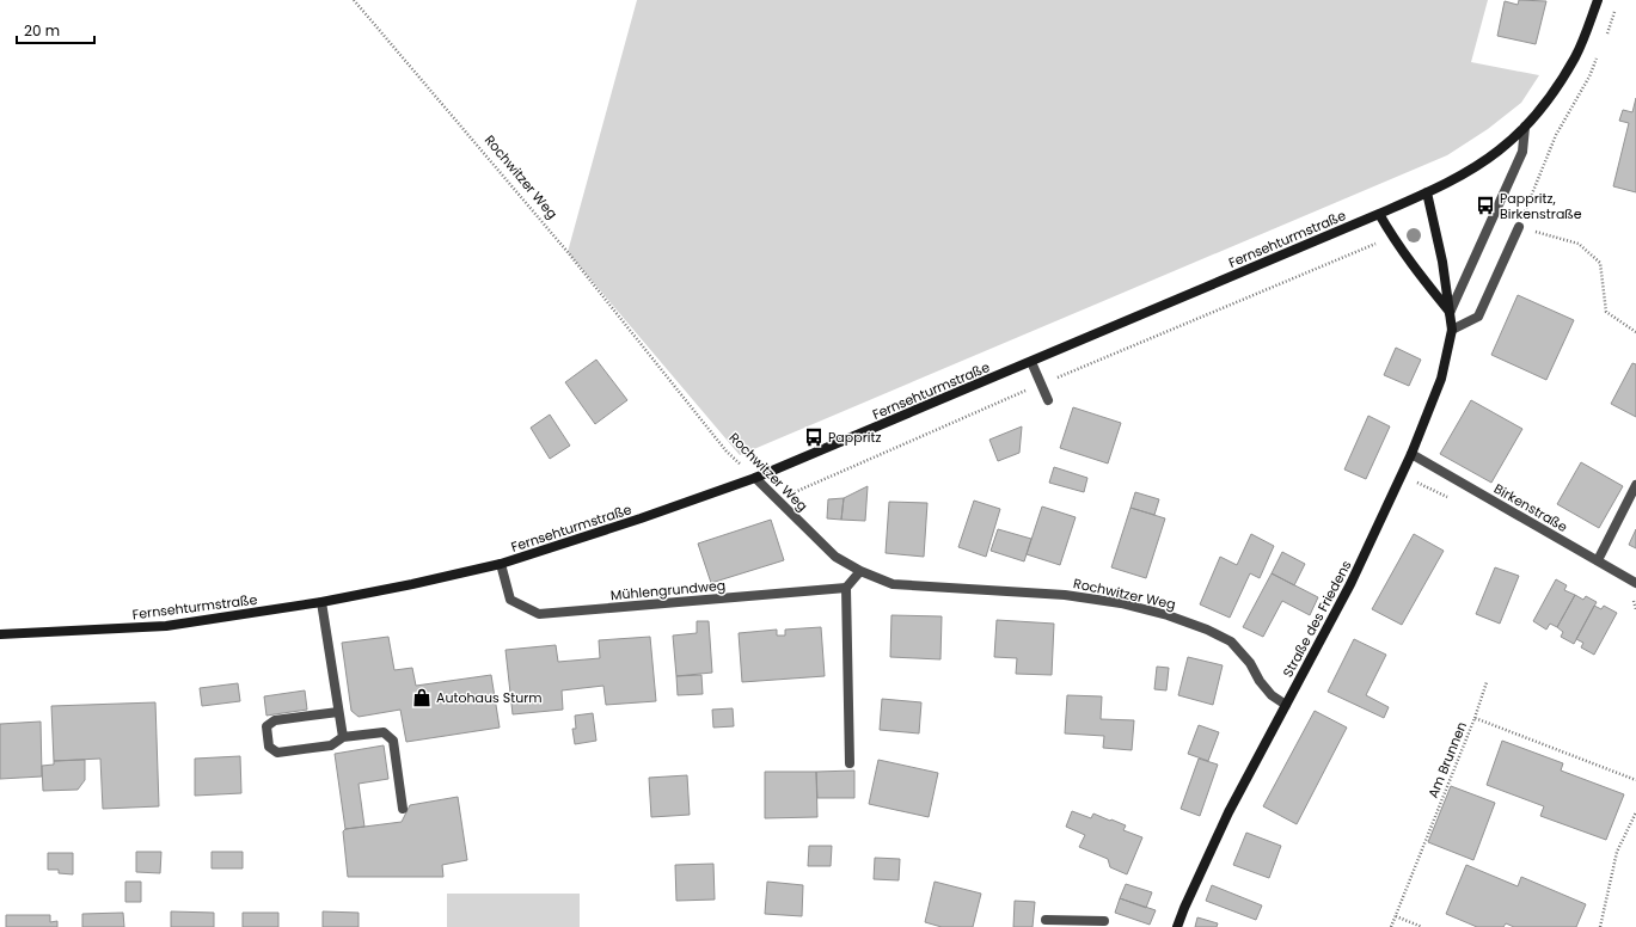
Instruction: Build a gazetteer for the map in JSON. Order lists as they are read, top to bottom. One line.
{"streets":{"street":["Rochwitzer Weg","Fernsehturmstraße","Birkenstraße","Mühlengrundweg","Straße des Friedens"],"path":["Am Brunnen"]},"crossings":[["Rochwitzer Weg","Fernsehturmstraße"],["Rochwitzer Weg","Straße des Friedens"],["Fernsehturmstraße","Mühlengrundweg"],["Fernsehturmstraße","Straße des Friedens"],["Birkenstraße","Straße des Friedens"]],"places":{"bus stop":["Pappritz, Birkenstraße","Pappritz"],"shop":["Autohaus Sturm"]},"scale_bar":"20 m"}
